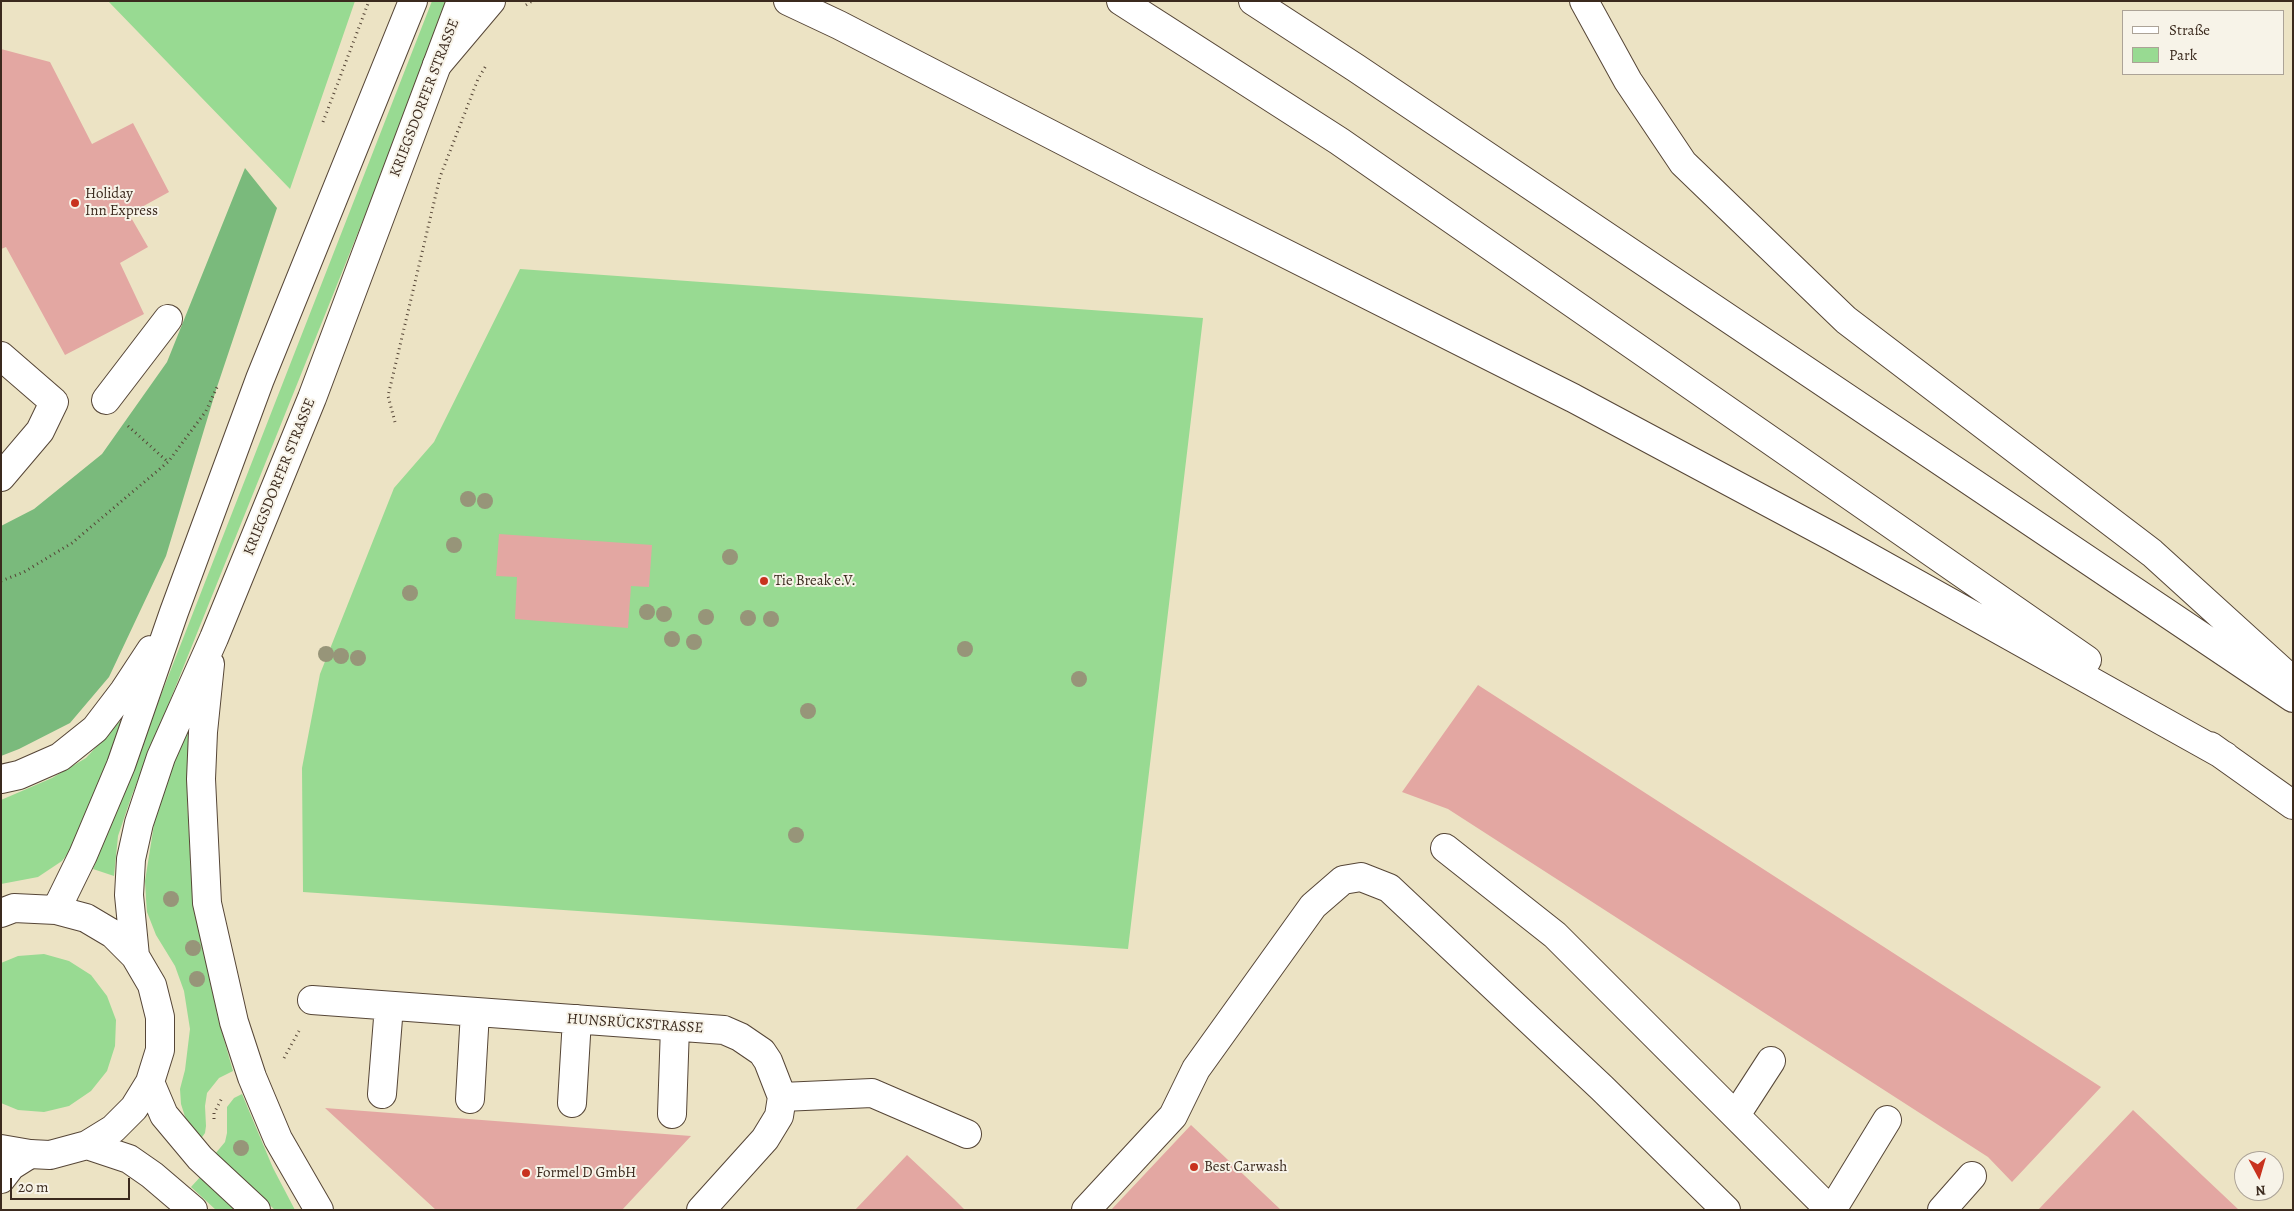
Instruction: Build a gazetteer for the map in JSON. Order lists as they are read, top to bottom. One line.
{"streets":{"main road":["KRIEGSDORFER STRASSE","HUNSRÜCKSTRASSE"]},"places":["Holiday Inn Express","Tie Break e.V.","Best Carwash","Formel D GmbH"],"legend":["Straße","Park"],"scale_bar":"20 m","north":"bottom"}
